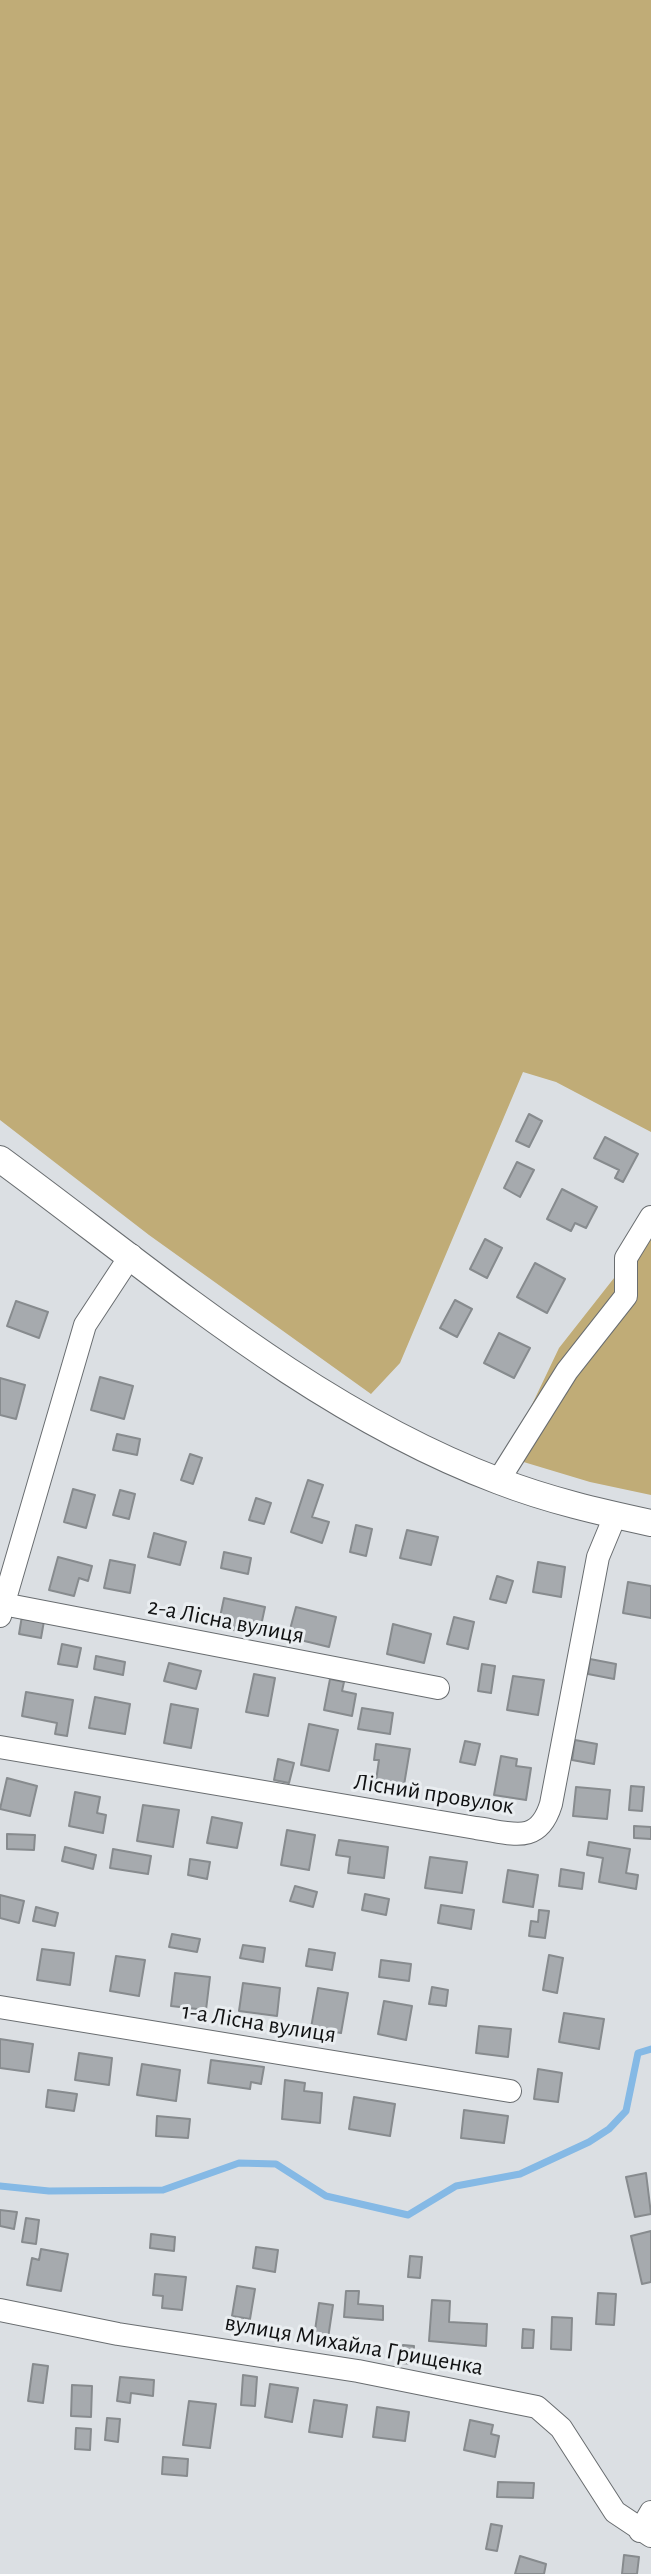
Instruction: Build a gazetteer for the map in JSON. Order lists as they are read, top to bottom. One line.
{"streets":{"street":["2-а Лісна вулиця","Лісний провулок","1-а Лісна вулиця","вулиця Михайла Грищенка"]}}
